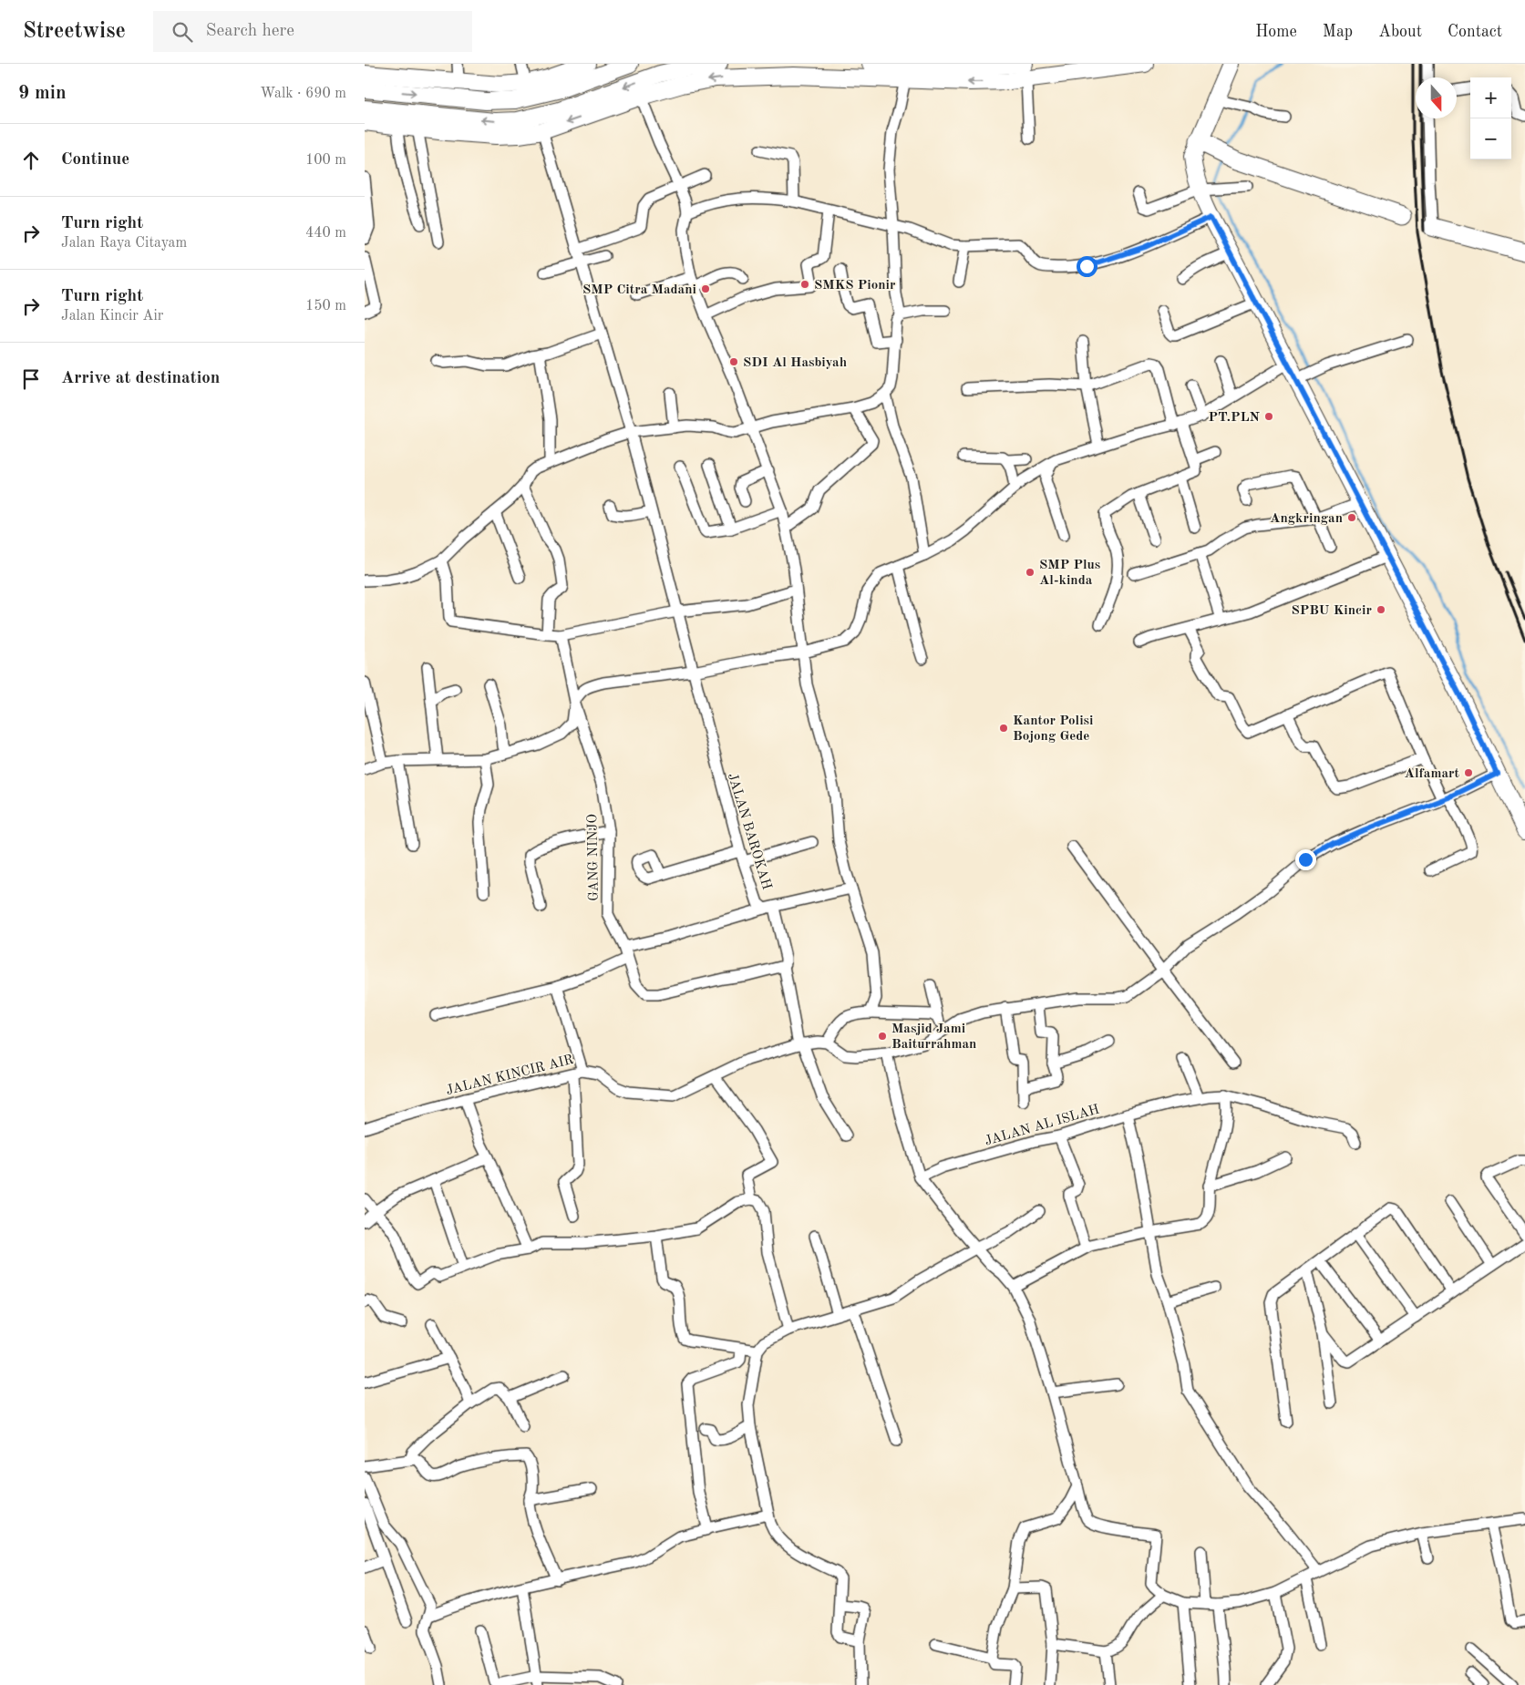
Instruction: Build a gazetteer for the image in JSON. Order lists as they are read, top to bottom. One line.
{"streets":{"street":["JALAN BAROKAH","GANG NINJO","JALAN KINCIR AIR","JALAN AL ISLAH"]},"places":["SMKS Pionir","SMP Citra Madani","SDI Al Hasbiyah","PT.PLN","Angkringan","SMP Plus Al-kinda","SPBU Kincir","Kantor Polisi Bojong Gede","Alfamart","Masjid Jami Baiturrahman"],"north":"bottom","page":{"header":"Streetwise","search":"Search here","nav":["Home","Map","About","Contact"],"heading":["9 min","Walk · 690 m"],"map_buttons":["+","−"],"list":[["Continue","100 m"],["Turn right","Jalan Raya Citayam","440 m"],["Turn right","Jalan Kincir Air","150 m"],"Arrive at destination"]}}
